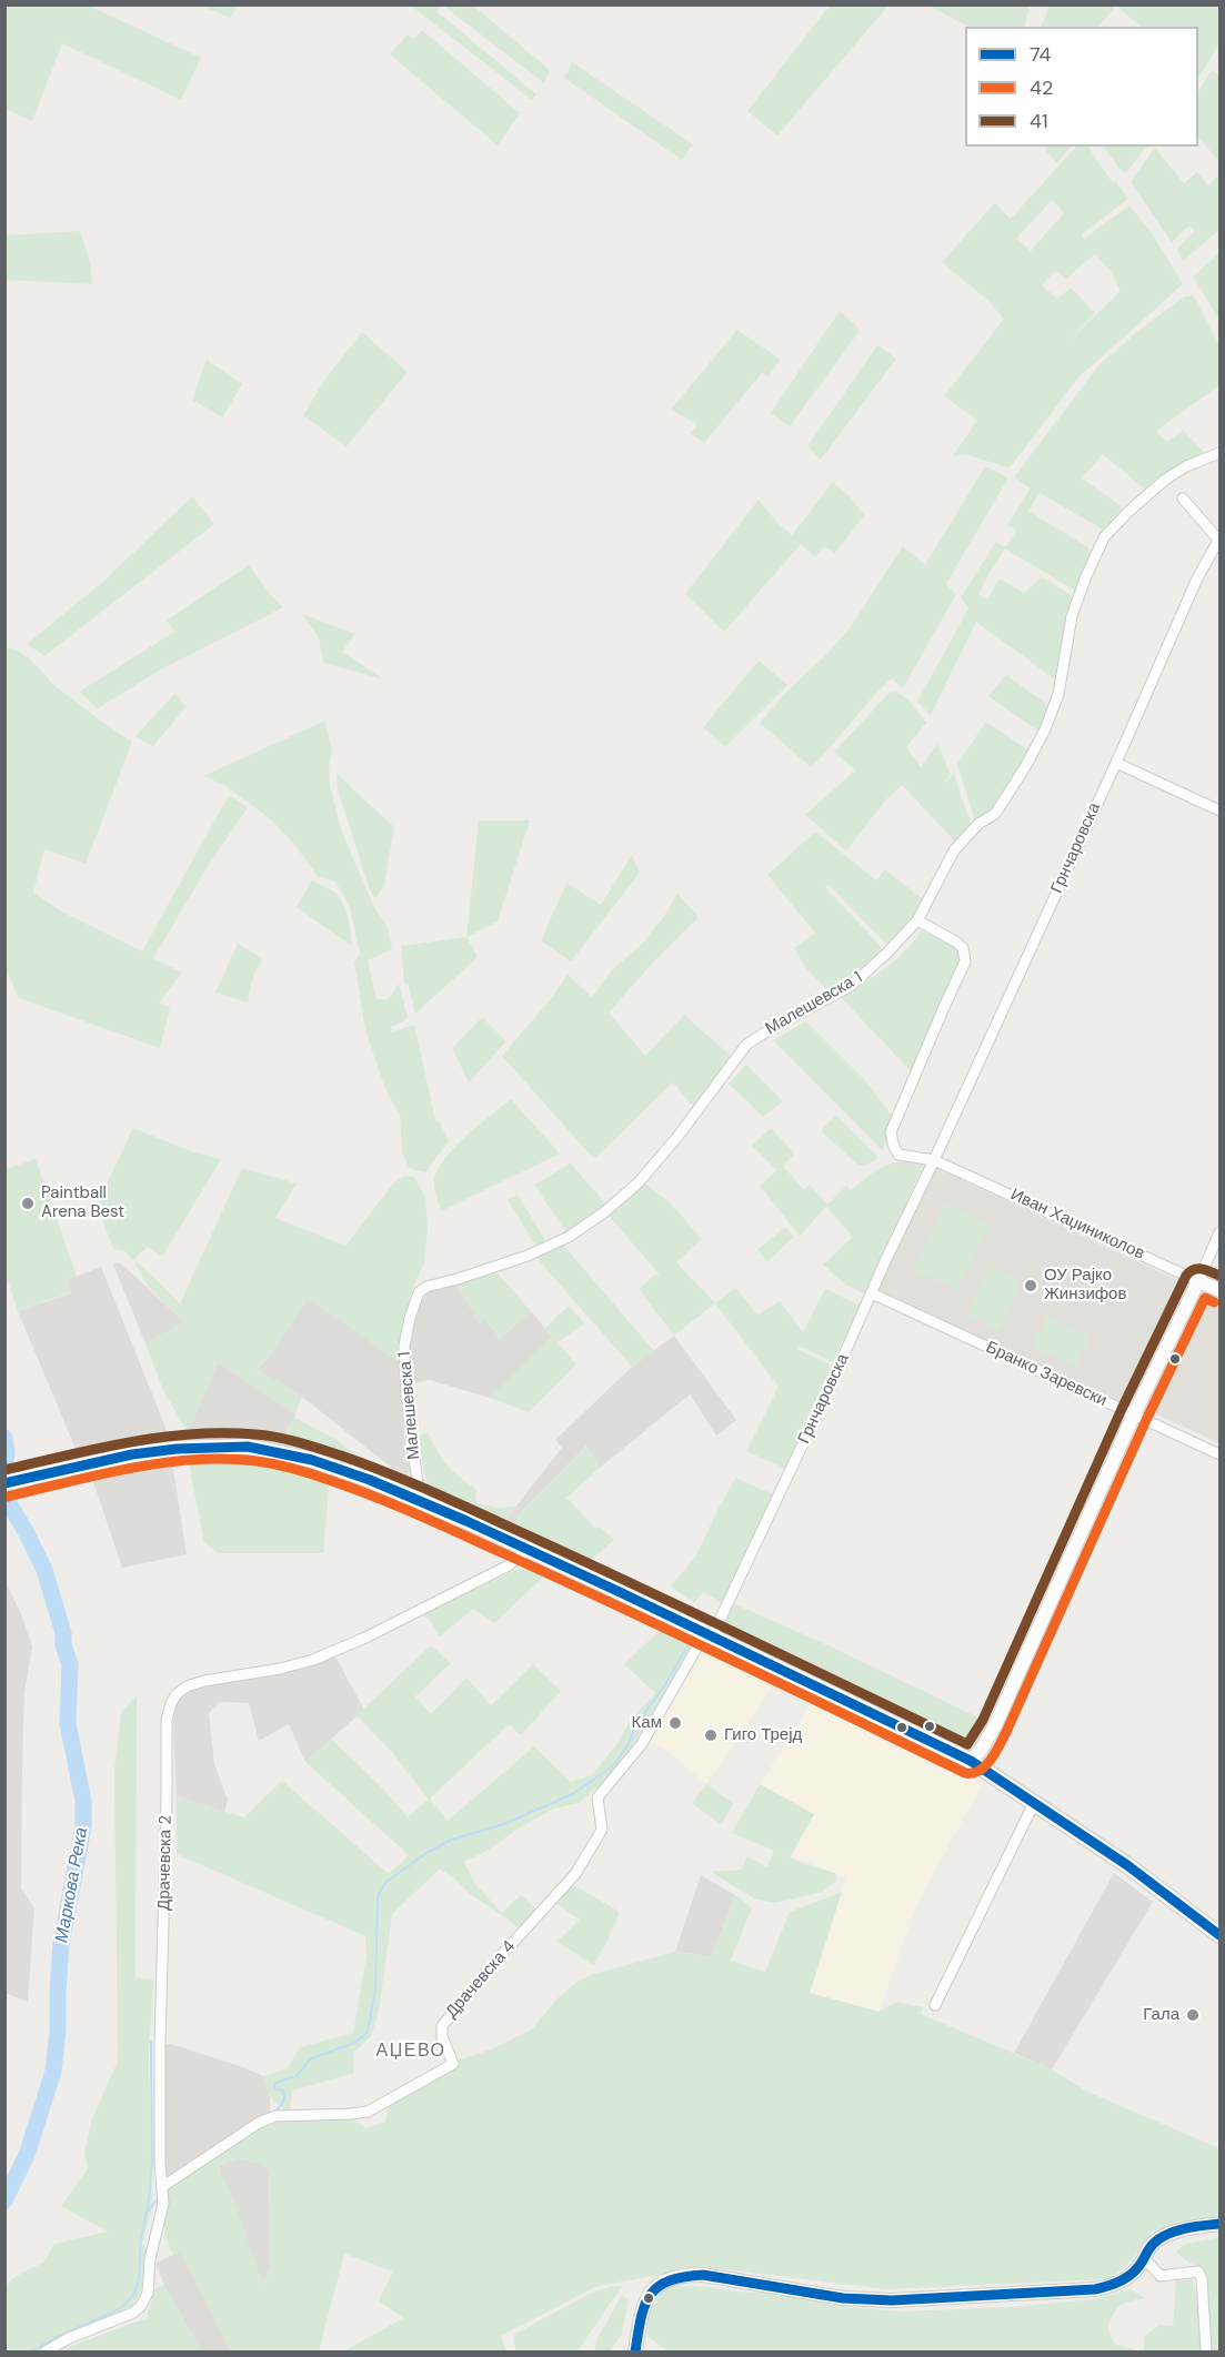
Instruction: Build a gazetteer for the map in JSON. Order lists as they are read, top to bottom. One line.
{"streets":{"street":["Грнчаровска","Малешевска 1","Иван Хаџиниколов","Бранко Заревски","Драчевска 2","Драчевска 4"]},"crossings":[["Грнчаровска","Иван Хаџиниколов"],["Грнчаровска","Бранко Заревски"],["Грнчаровска","Драчевска 4"],["Драчевска 2","Драчевска 4"]],"districts":["АЏЕВО"],"water":["Маркова Река"],"places":["Paintball Arena Best","ОУ Рајко Жинзифов","Кам","Гиго Трејд","Гала"],"lines":["transit line 41","transit line 42","transit line 74"],"legend":["74","42","41"]}
